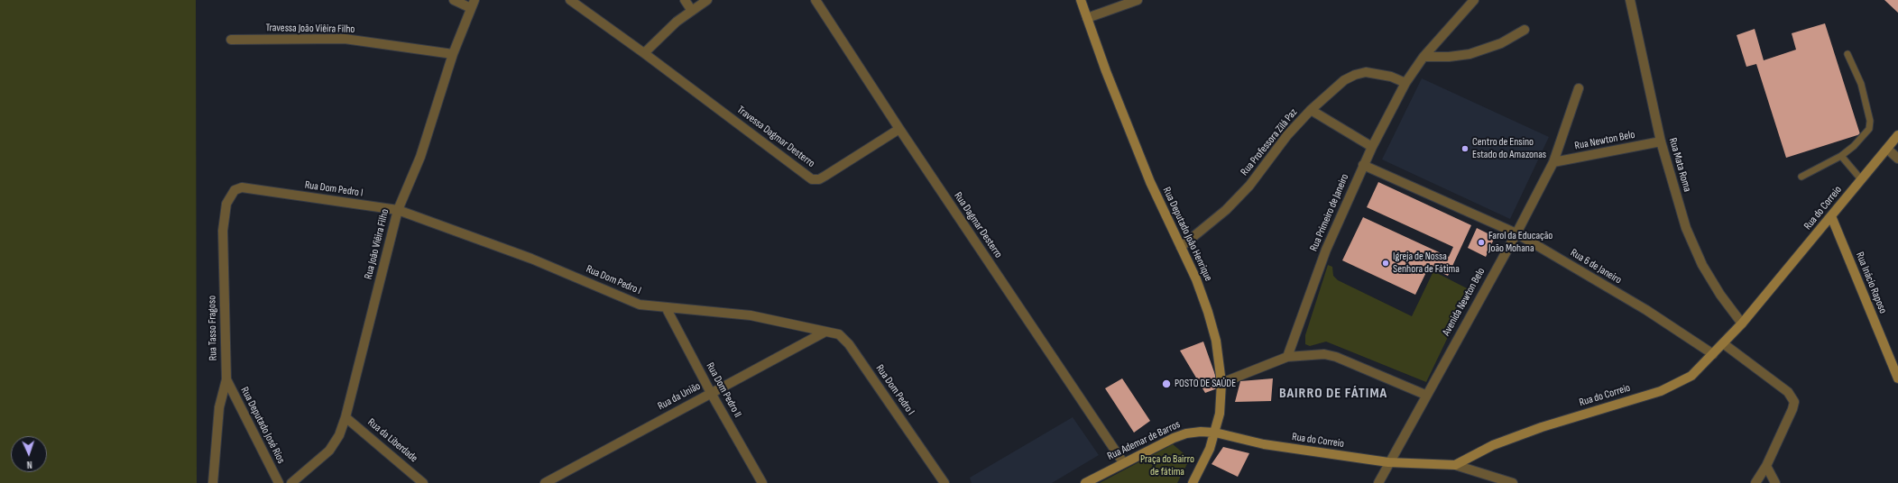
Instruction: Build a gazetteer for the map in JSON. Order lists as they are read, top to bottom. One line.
{"streets":{"street":["Travessa João Viêira Filho","Travessa Dagmar Desterro","Rua Newton Belo","Rua Professora Zilá Paz","Rua Mata Roma","Rua Dom Pedro I","Rua do Correio","Rua Primeiro de Janeiro","Rua Dagmar Desterro","Rua Deputado João Henrique","Rua João Viêira Filho","Rua 6 de Janeiro","Rua Inácio Raposo","Avenida Newton Belo","Rua Tasso Fragoso","Rua Dom Pedro II","Rua da União","Rua Deputado José Rios","Rua da Liberdade","Rua Ademar de Barros"]},"crossings":[["Travessa João Viêira Filho","Rua João Viêira Filho"],["Travessa Dagmar Desterro","Rua Dagmar Desterro"],["Rua Newton Belo","Rua Mata Roma"],["Rua Newton Belo","Avenida Newton Belo"],["Rua Professora Zilá Paz","Rua Primeiro de Janeiro"],["Rua Professora Zilá Paz","Rua Deputado João Henrique"],["Rua Mata Roma","Rua do Correio"],["Rua Dom Pedro I","Rua João Viêira Filho"],["Rua Dom Pedro I","Rua Tasso Fragoso"],["Rua Dom Pedro I","Rua Dom Pedro II"],["Rua Dom Pedro I","Rua da União"],["Rua do Correio","Rua Deputado João Henrique"],["Rua do Correio","Rua 6 de Janeiro"],["Rua do Correio","Rua Inácio Raposo"],["Rua do Correio","Avenida Newton Belo"],["Rua do Correio","Rua Ademar de Barros"],["Rua Primeiro de Janeiro","Rua 6 de Janeiro"],["Rua Dagmar Desterro","Rua Ademar de Barros"],["Rua Deputado João Henrique","Rua Ademar de Barros"],["Rua João Viêira Filho","Rua da Liberdade"],["Rua 6 de Janeiro","Avenida Newton Belo"],["Rua Tasso Fragoso","Rua Deputado José Rios"],["Rua Dom Pedro II","Rua da União"]],"districts":["BAIRRO DE FÁTIMA"],"parks":["Praça do Bairro de fátima"],"places":["Centro de Ensino Estado do Amazonas","Farol da Educação João Mohana","Igreja de Nossa Senhora de Fátima","POSTO DE SAÚDE"],"north":"bottom"}
